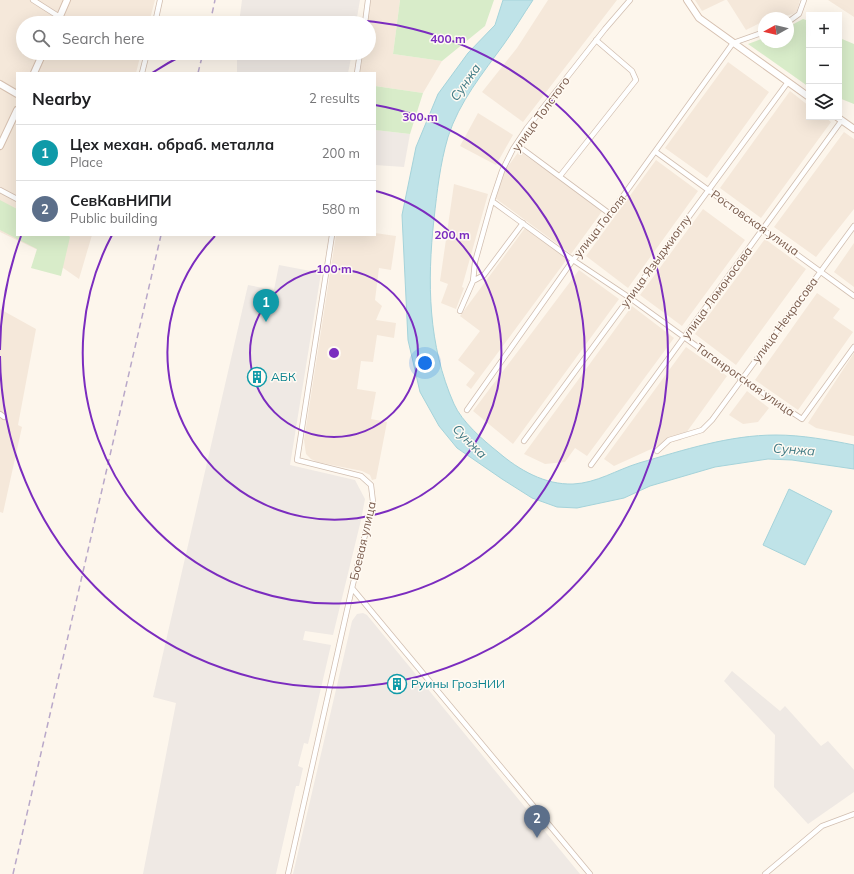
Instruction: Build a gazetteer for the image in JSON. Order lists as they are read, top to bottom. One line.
{"streets":{"street":["улица Толстого","Ростовская улица","улица Гоголя","улица Языджиоглу","улица Ломоносова","улица Некрасова","Таганрогская улица","Боевая улица"]},"crossings":[["улица Толстого","Таганрогская улица"],["Ростовская улица","улица Гоголя"],["Ростовская улица","улица Языджиоглу"],["Ростовская улица","улица Ломоносова"],["Ростовская улица","улица Некрасова"],["улица Гоголя","Таганрогская улица"],["улица Языджиоглу","Таганрогская улица"],["улица Ломоносова","Таганрогская улица"],["улица Некрасова","Таганрогская улица"]],"water":["Сунжа"],"places":{"building":["АБК","Руины ГрозНИИ"]},"north":"left","page":{"map_buttons":["+","−"],"search":"Search here","heading":["Nearby","2 results"],"list":[{"mark":"1","name":"Цех механ. обраб. металла","note":"Place","value":"200 m"},{"mark":"2","name":"СевКавНИПИ","note":"Public building","value":"580 m"}],"pins":["1","2"]},"rings":["400 m","300 m","200 m","100 m"]}
